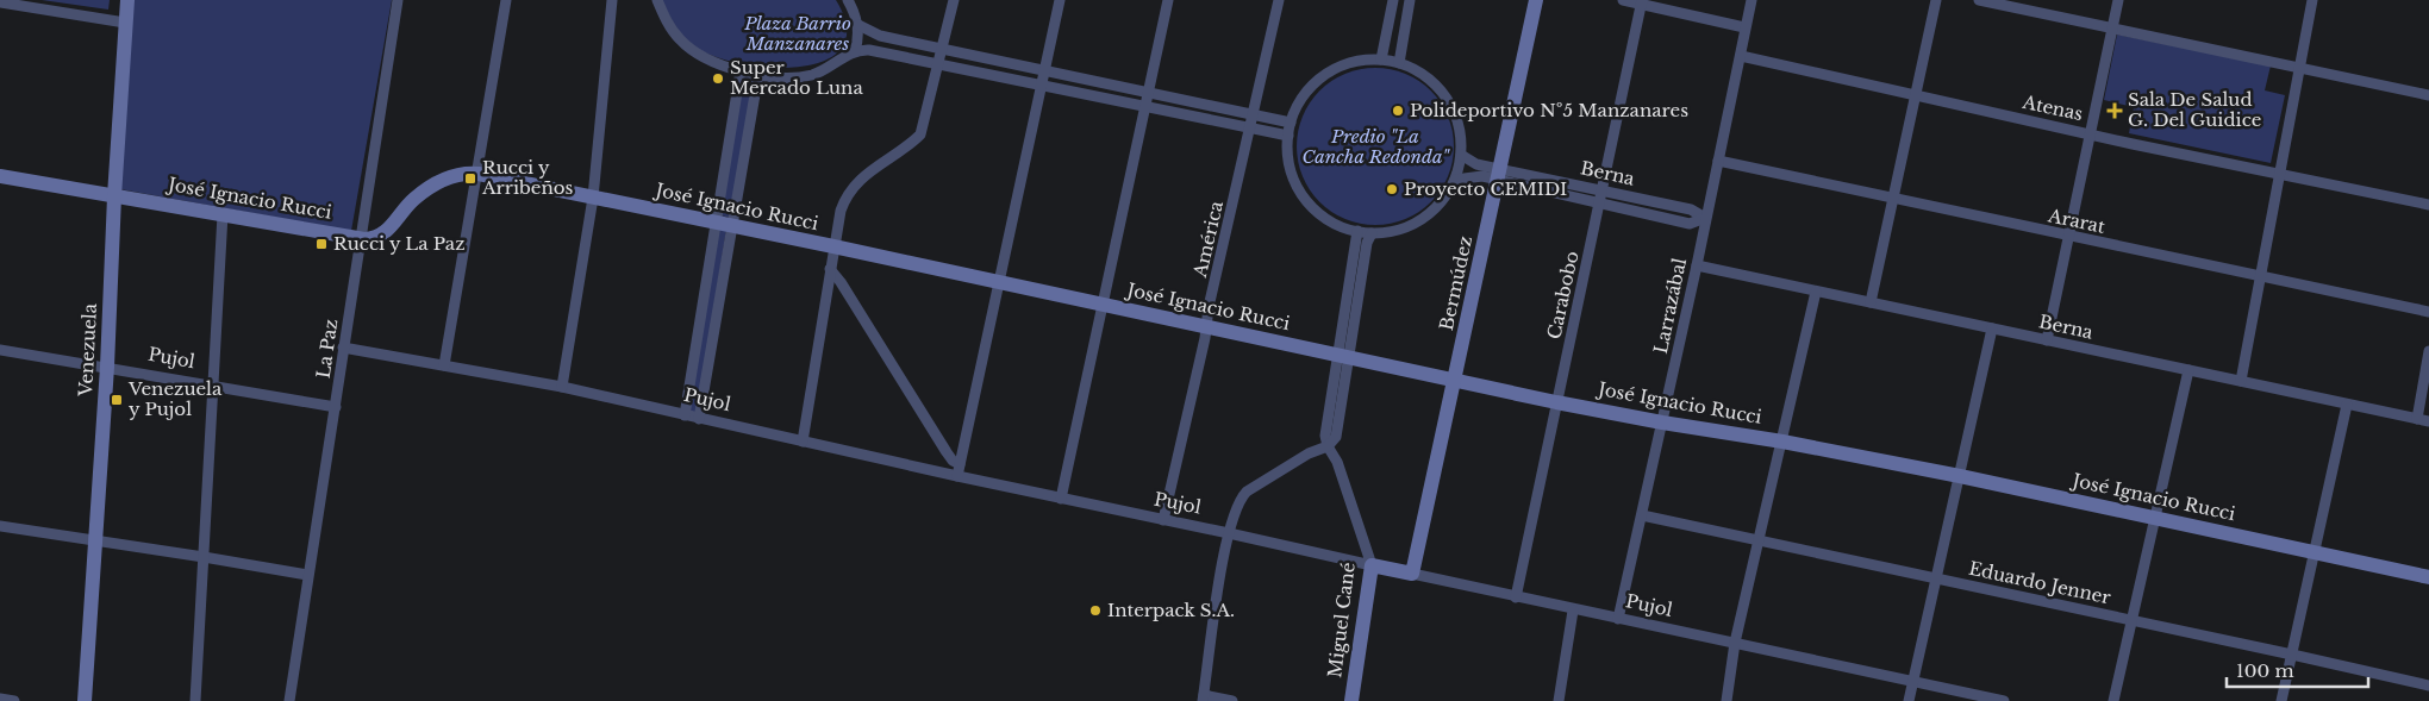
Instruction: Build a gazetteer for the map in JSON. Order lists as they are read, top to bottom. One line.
{"streets":{"street":["Atenas","Berna","José Ignacio Rucci","Ararat","América","Bermúdez","Carabobo","Larrazábal","La Paz","Venezuela","Pujol","Eduardo Jenner","Miguel Cané"]},"crossings":[["Atenas","Larrazábal"],["Berna","Bermúdez"],["Berna","Carabobo"],["Berna","Larrazábal"],["José Ignacio Rucci","América"],["José Ignacio Rucci","Bermúdez"],["José Ignacio Rucci","Carabobo"],["José Ignacio Rucci","Larrazábal"],["José Ignacio Rucci","La Paz"],["José Ignacio Rucci","Venezuela"],["Ararat","Larrazábal"],["América","Pujol"],["Bermúdez","Pujol"],["Carabobo","Pujol"],["Larrazábal","Pujol"],["Larrazábal","Eduardo Jenner"],["La Paz","Pujol"],["Venezuela","Pujol"],["Pujol","Miguel Cané"]],"parks":["Plaza Barrio Manzanares","Predio \"La Cancha Redonda\""],"places":{"other":["Super Mercado Luna","Polideportivo Nº5 Manzanares","Proyecto CEMIDI","Interpack S.A."],"health":["Sala De Salud G. Del Guidice"],"transit":["Rucci y Arribeños","Rucci y La Paz","Venezuela y Pujol"]},"scale_bar":"100 m"}
